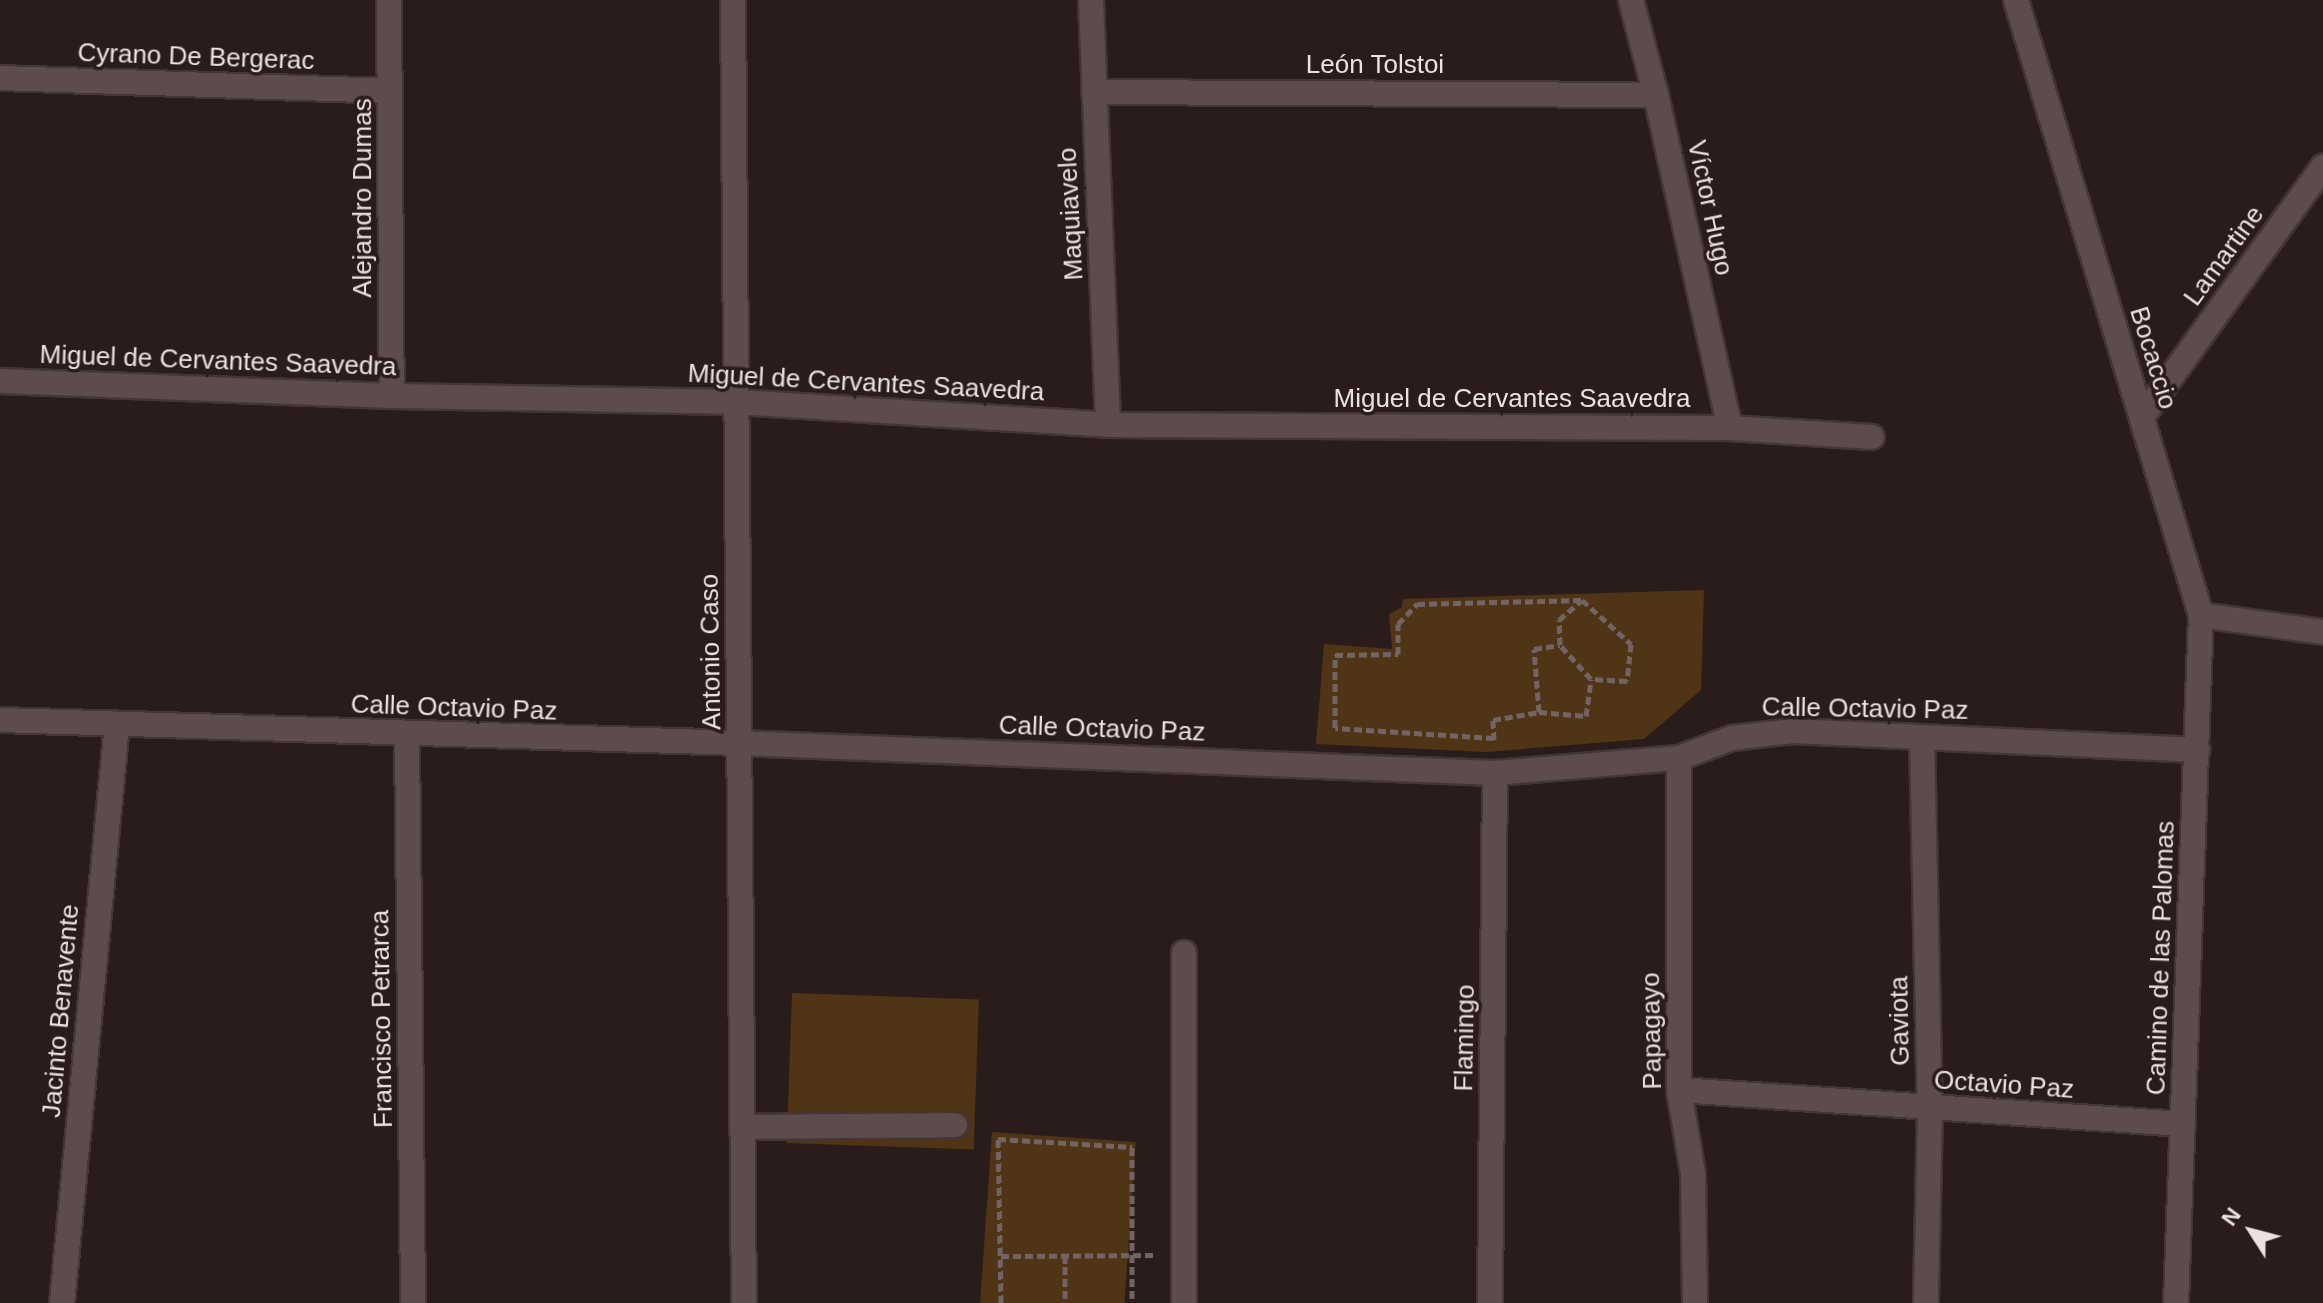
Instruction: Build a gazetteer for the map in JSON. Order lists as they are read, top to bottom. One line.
{"streets":{"street":["Cyrano De Bergerac","León Tolstoi","Alejandro Dumas","Víctor Hugo","Maquiavelo","Lamartine","Bocaccio","Miguel de Cervantes Saavedra","Antonio Caso","Calle Octavio Paz","Camino de las Palomas","Jacinto Benavente","Francisco Petrarca","Gaviota","Papagayo","Flamingo","Octavio Paz"]},"crossings":[["Cyrano De Bergerac","Alejandro Dumas"],["León Tolstoi","Víctor Hugo"],["León Tolstoi","Maquiavelo"],["Alejandro Dumas","Miguel de Cervantes Saavedra"],["Víctor Hugo","Miguel de Cervantes Saavedra"],["Maquiavelo","Miguel de Cervantes Saavedra"],["Lamartine","Bocaccio"],["Bocaccio","Camino de las Palomas"],["Miguel de Cervantes Saavedra","Antonio Caso"],["Antonio Caso","Calle Octavio Paz"],["Calle Octavio Paz","Camino de las Palomas"],["Calle Octavio Paz","Jacinto Benavente"],["Calle Octavio Paz","Francisco Petrarca"],["Calle Octavio Paz","Gaviota"],["Calle Octavio Paz","Papagayo"],["Calle Octavio Paz","Flamingo"],["Camino de las Palomas","Octavio Paz"],["Gaviota","Octavio Paz"],["Papagayo","Octavio Paz"]],"north":"top left"}
